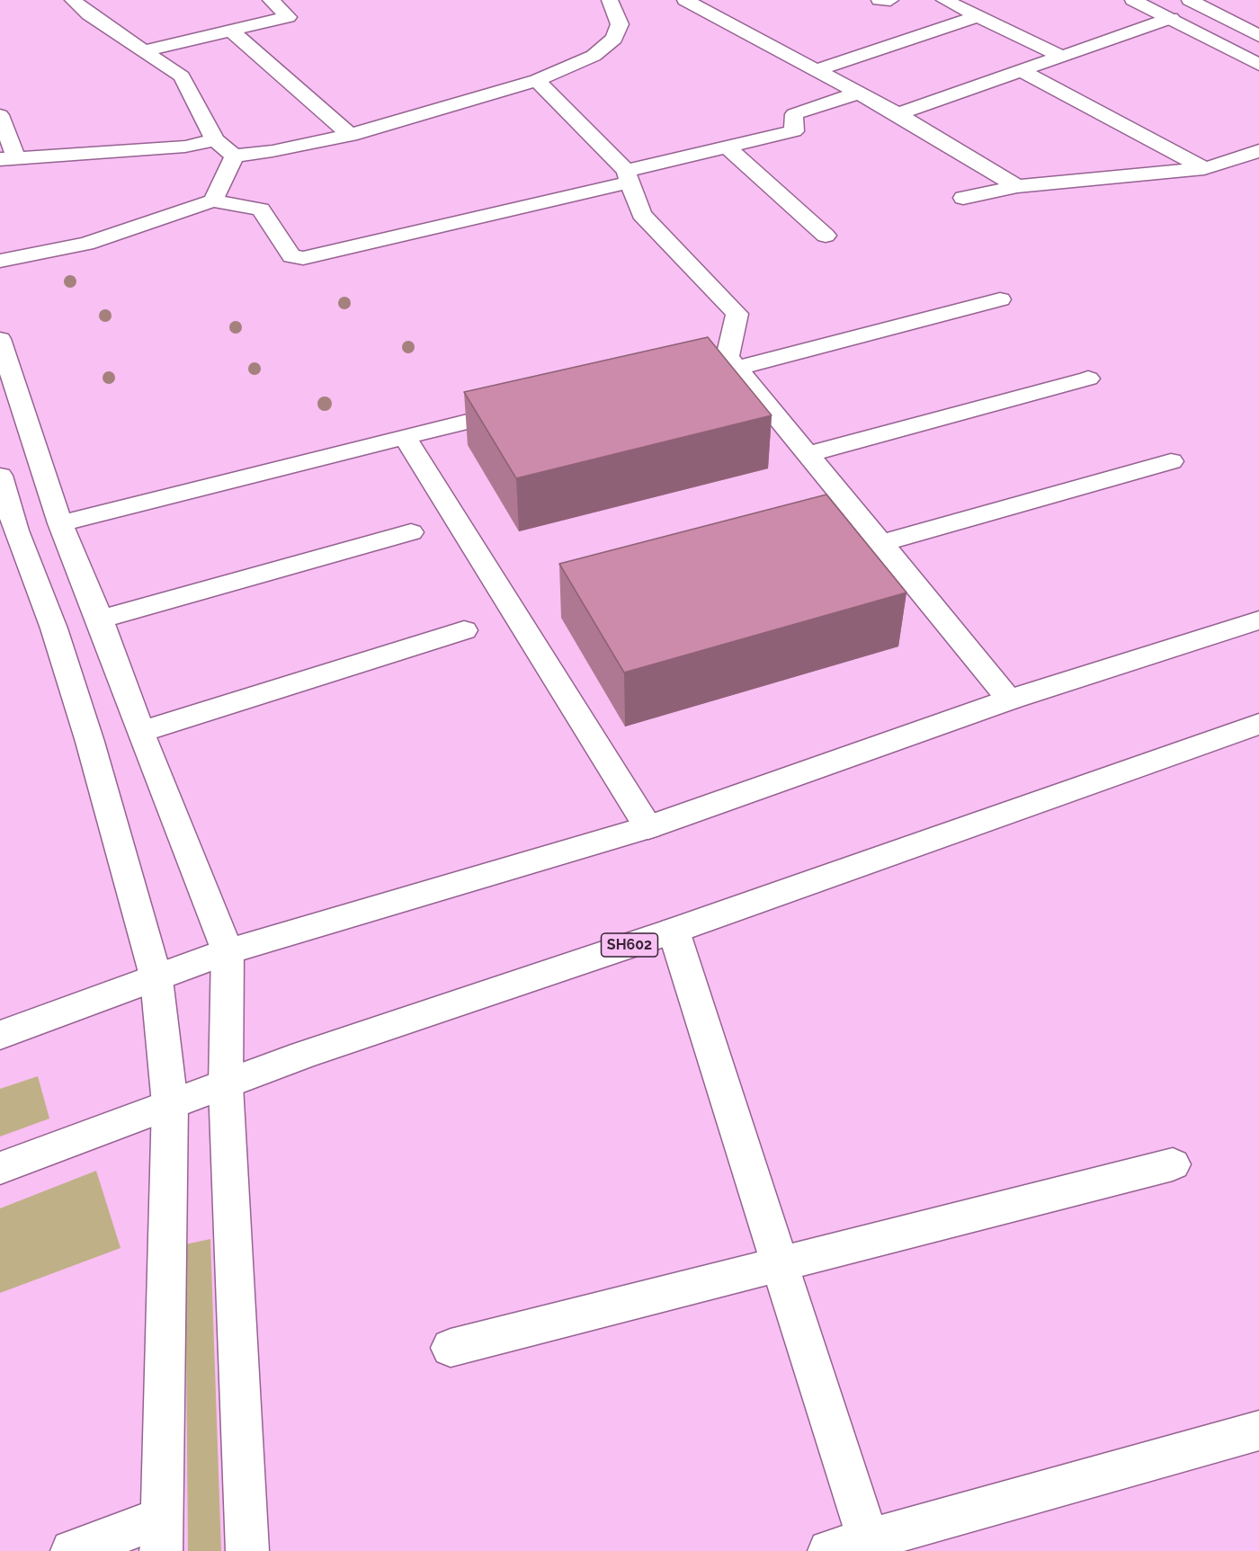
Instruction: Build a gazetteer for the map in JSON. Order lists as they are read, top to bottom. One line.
{"streets":{"street":["SH602"]}}
